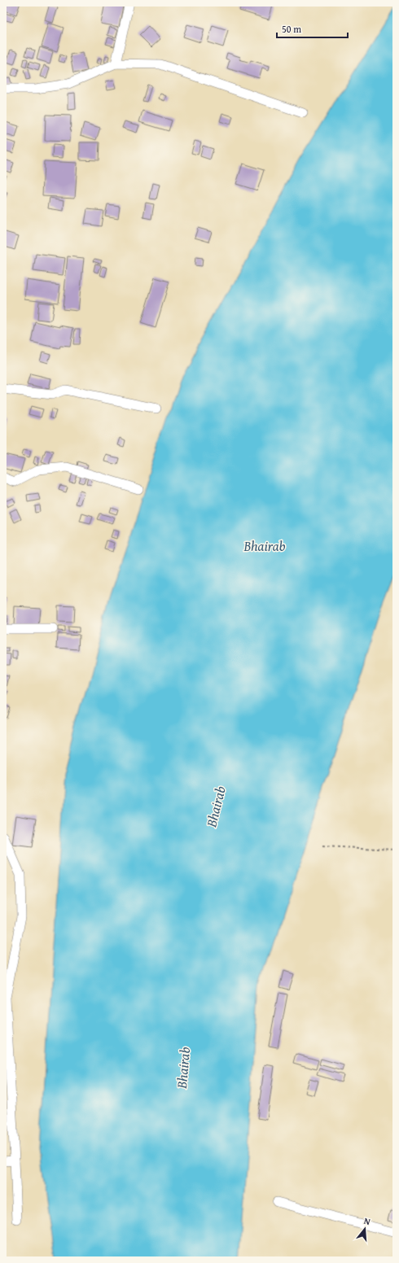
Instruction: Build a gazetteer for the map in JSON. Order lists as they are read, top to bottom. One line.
{"water":["Bhairab"],"scale_bar":"50 m","north":"top"}
